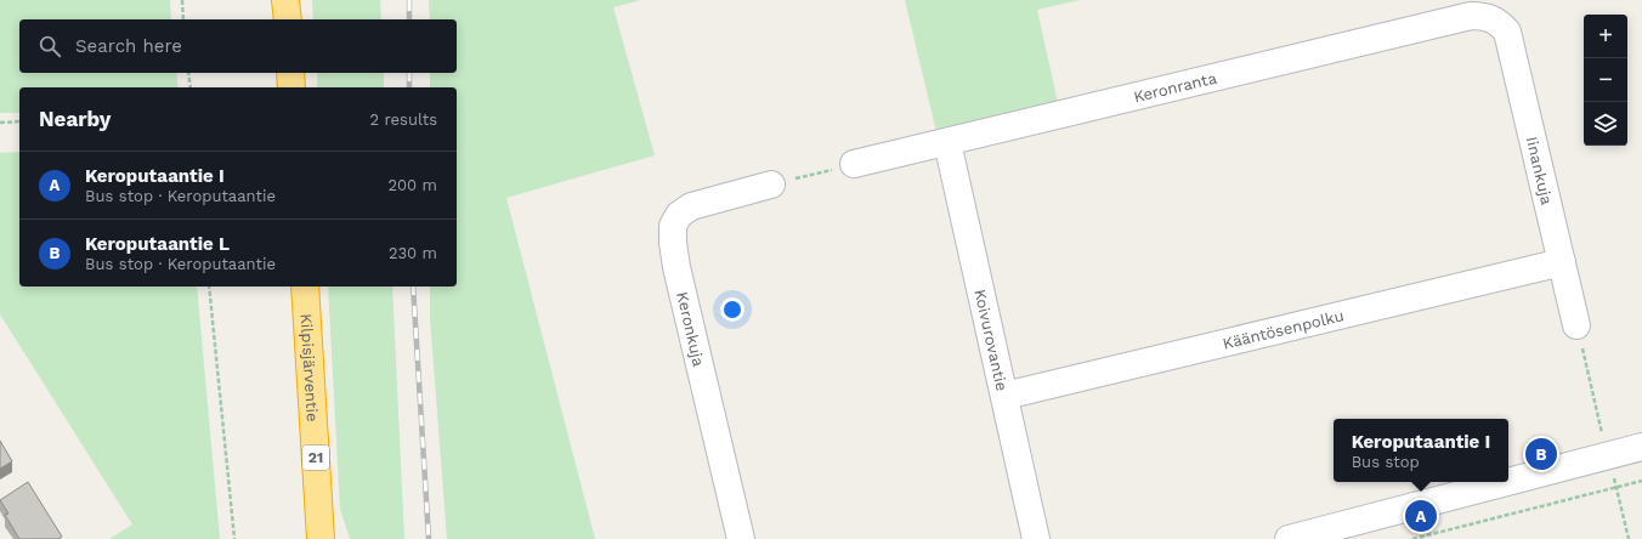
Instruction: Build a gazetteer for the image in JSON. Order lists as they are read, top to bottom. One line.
{"streets":{"highway":["Kilpisjärventie","21"],"street":["Keronranta","Iinankuja","Keronkuja","Kääntösenpolku","Koivurovantie"]},"crossings":[["Keronranta","Iinankuja"],["Keronranta","Koivurovantie"],["Iinankuja","Kääntösenpolku"],["Kääntösenpolku","Koivurovantie"]],"page":{"map_buttons":["+","−"],"search":"Search here","heading":["Nearby","2 results"],"list":[{"mark":"A","name":"Keroputaantie I","note":"Bus stop · Keroputaantie","value":"200 m"},{"mark":"B","name":"Keroputaantie L","note":"Bus stop · Keroputaantie","value":"230 m"}],"popup":["Keroputaantie I","Bus stop"],"pins":["B","A"]}}
